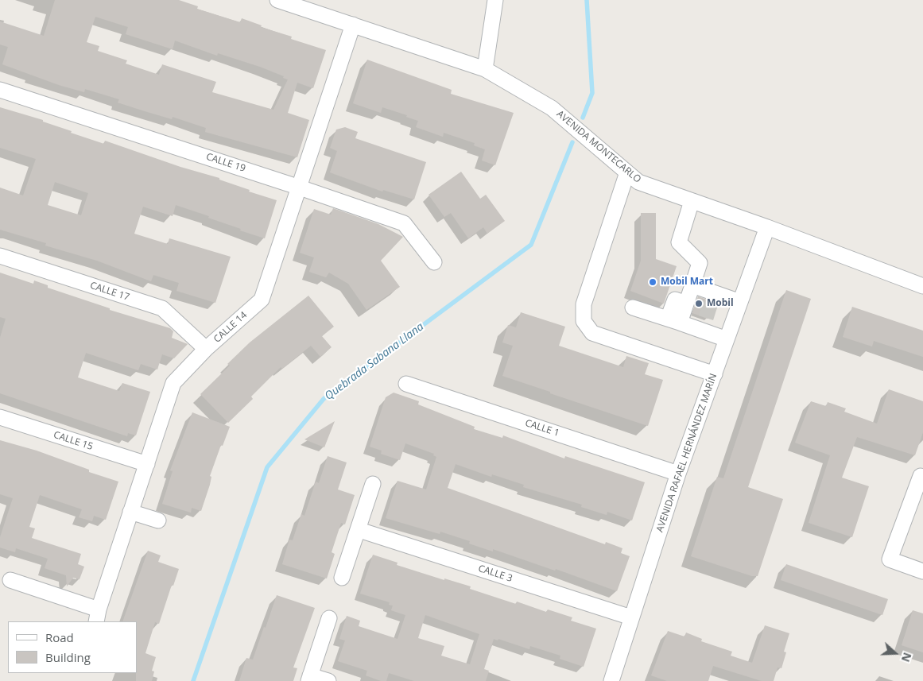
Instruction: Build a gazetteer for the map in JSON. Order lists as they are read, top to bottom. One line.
{"streets":{"street":["AVENIDA MONTECARLO","CALLE 19","CALLE 17","CALLE 14","CALLE 1","CALLE 15","AVENIDA RAFAEL HERNÁNDEZ MARÍN","CALLE 3"]},"crossings":[["AVENIDA MONTECARLO","CALLE 14"],["AVENIDA MONTECARLO","AVENIDA RAFAEL HERNÁNDEZ MARÍN"],["CALLE 19","CALLE 14"],["CALLE 17","CALLE 14"],["CALLE 14","CALLE 15"],["CALLE 1","AVENIDA RAFAEL HERNÁNDEZ MARÍN"],["AVENIDA RAFAEL HERNÁNDEZ MARÍN","CALLE 3"]],"water":["Quebrada Sabana Llana"],"places":["Mobil Mart","Mobil"],"legend":["Road","Building"],"north":"right"}
